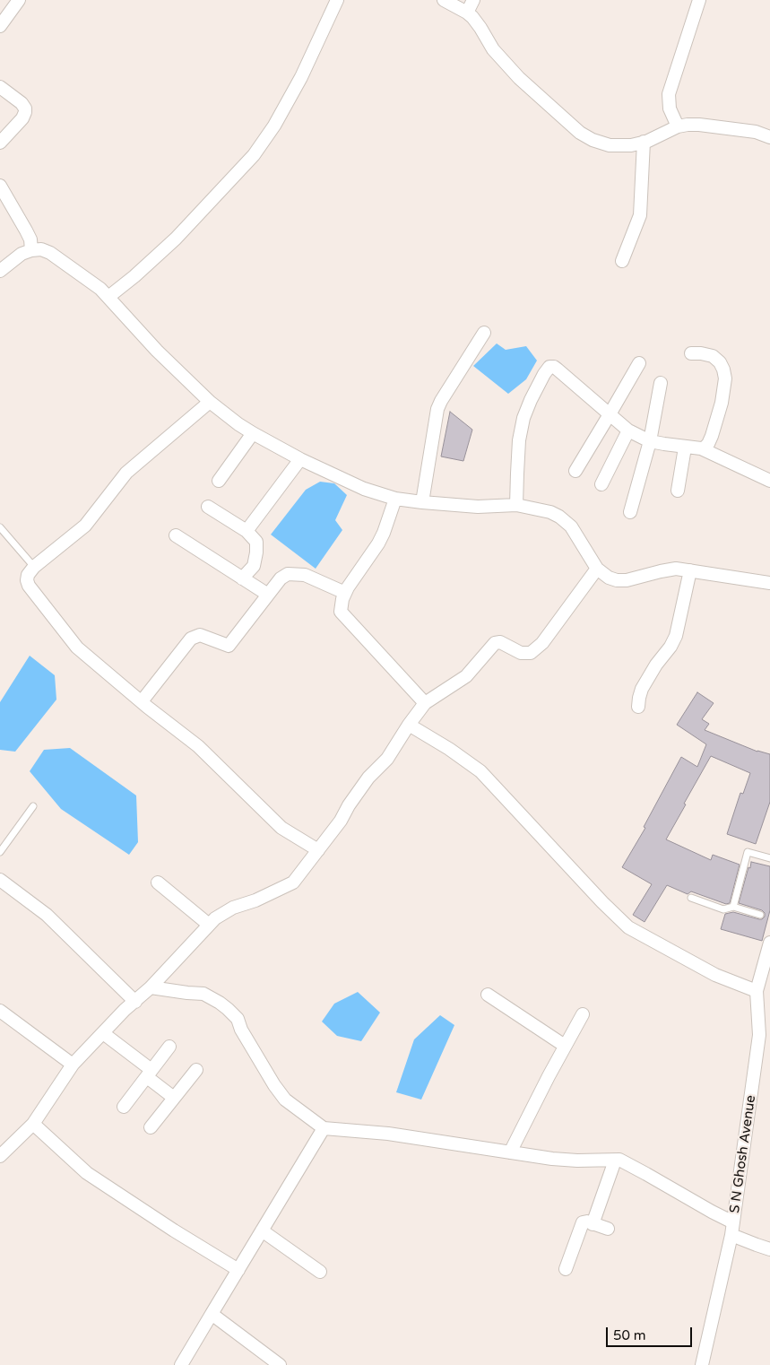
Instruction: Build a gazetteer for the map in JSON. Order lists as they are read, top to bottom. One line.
{"streets":{"street":["S N Ghosh Avenue"]},"scale_bar":"50 m"}
